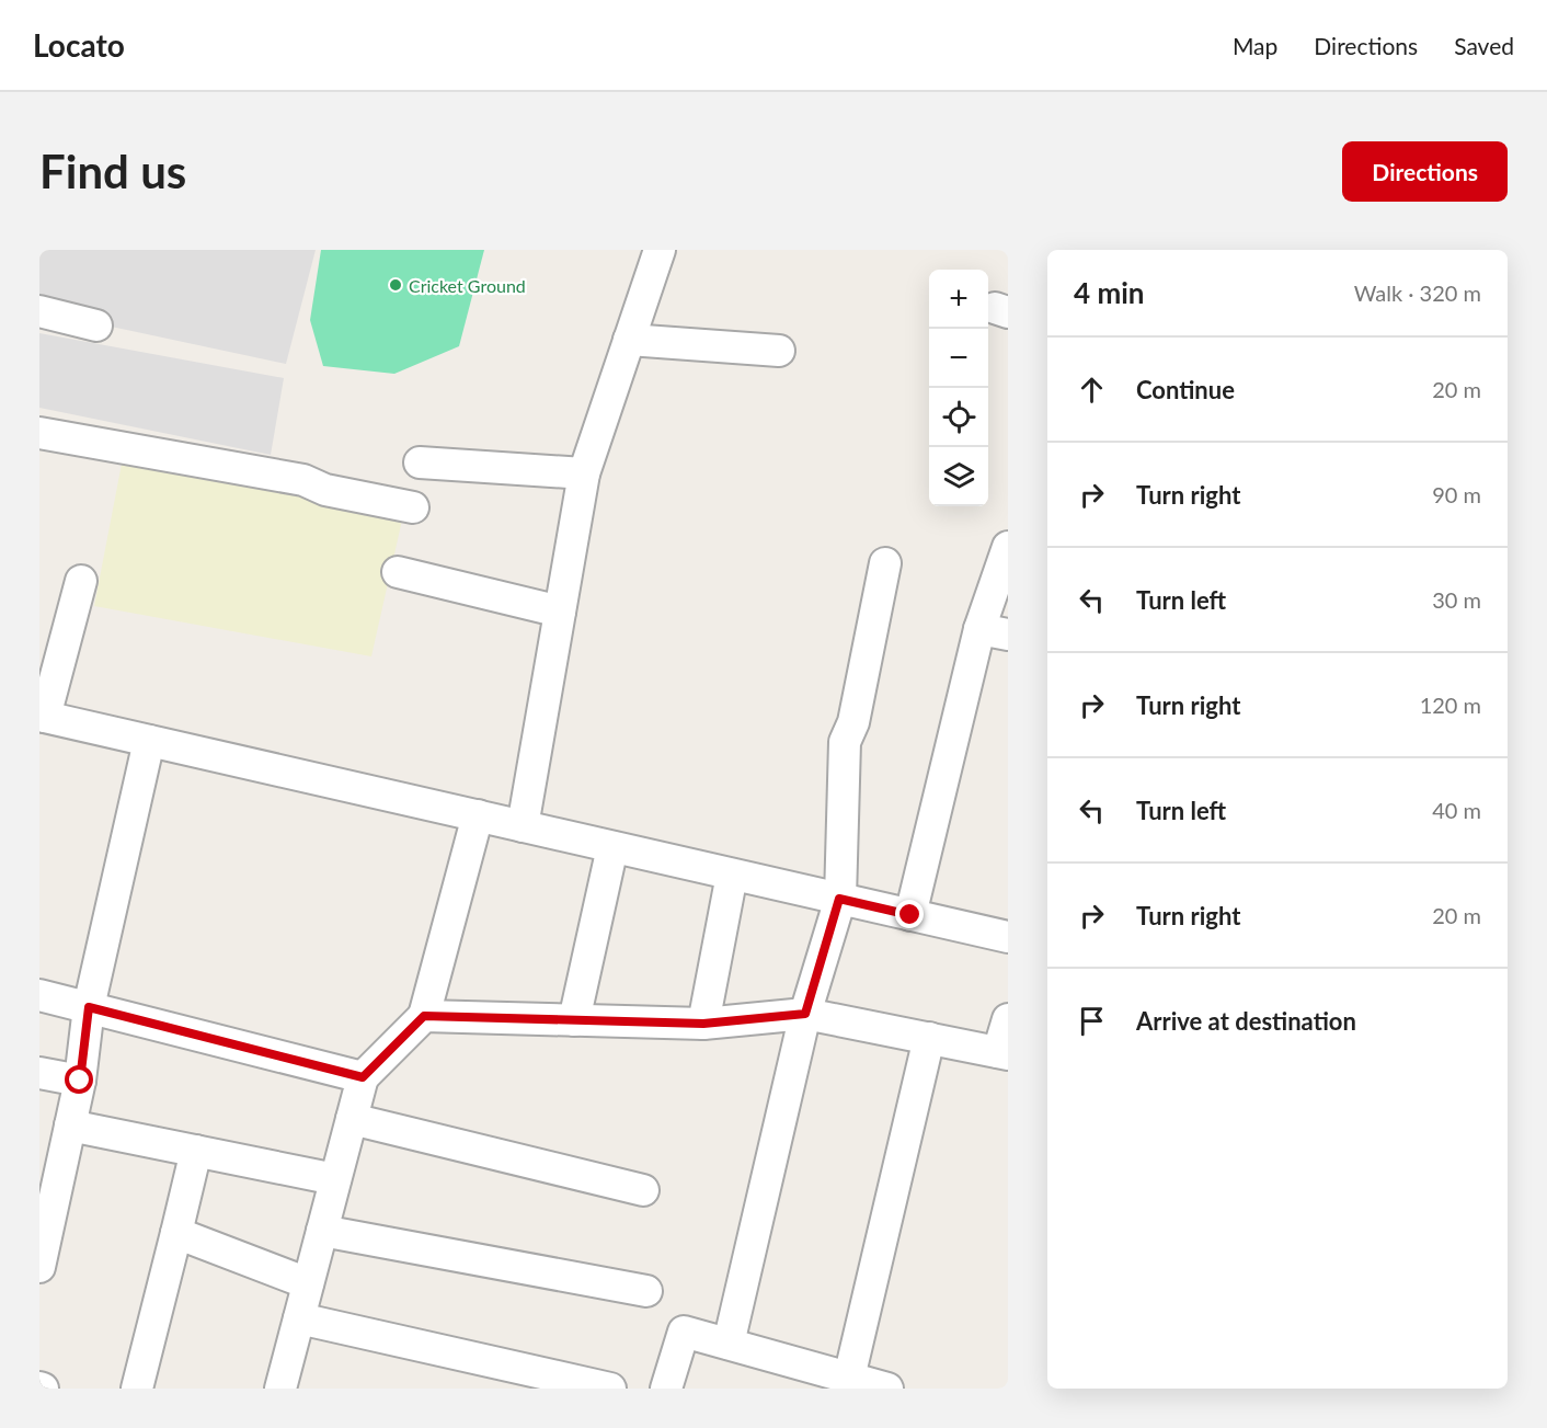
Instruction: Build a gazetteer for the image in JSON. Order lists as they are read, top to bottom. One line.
{"places":["Cricket Ground"],"page":{"header":"Locato","nav":["Map","Directions","Saved"],"buttons":"Directions","title":"Find us","heading":["4 min","Walk · 320 m"],"map_buttons":["+","−"],"list":[["Continue","20 m"],["Turn right","90 m"],["Turn left","30 m"],["Turn right","120 m"],["Turn left","40 m"],["Turn right","20 m"],"Arrive at destination"]}}
